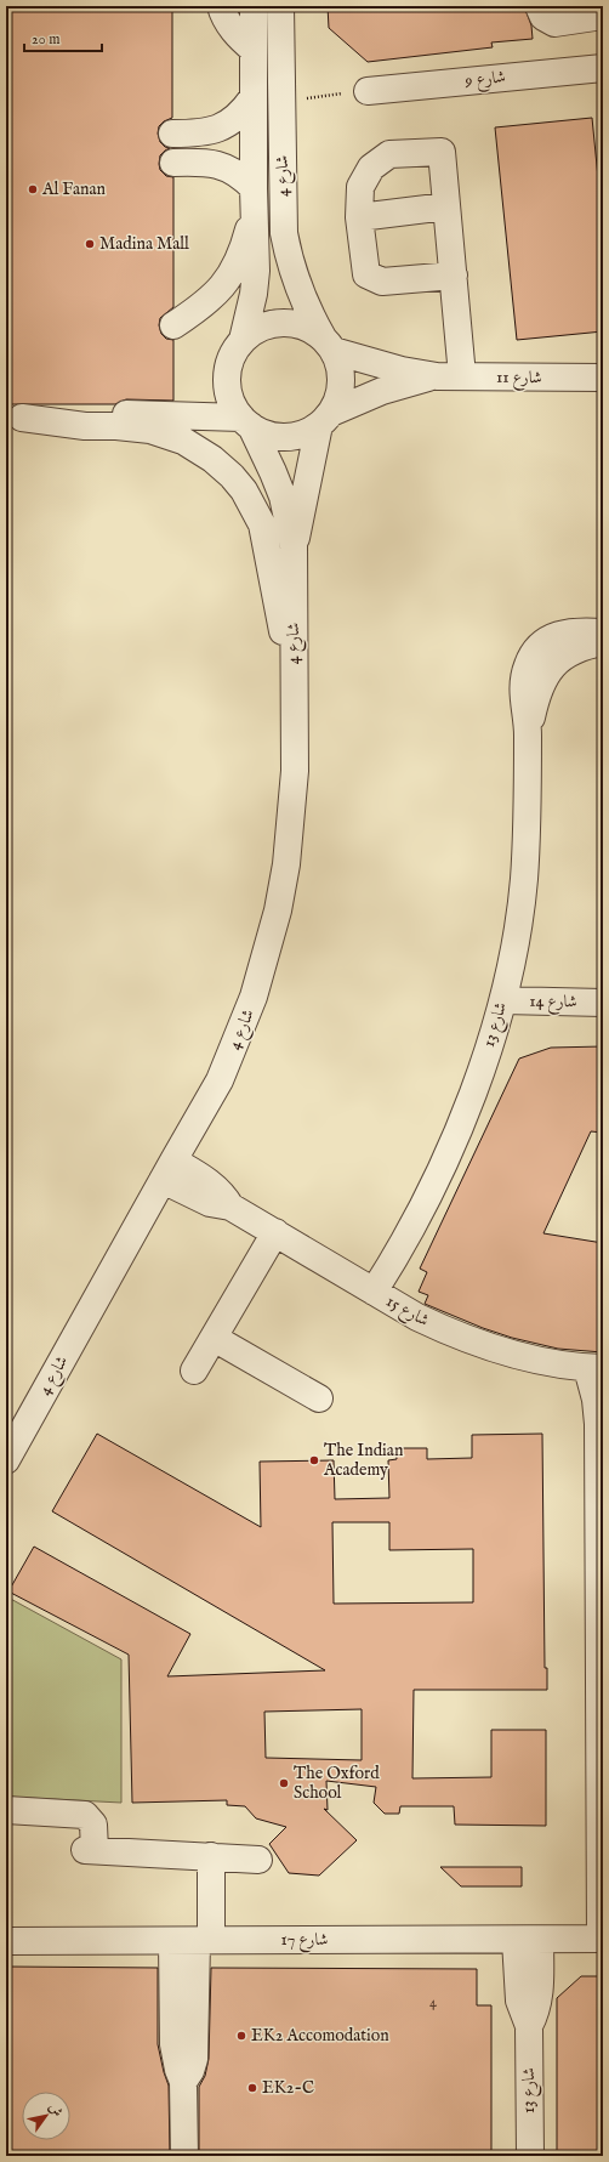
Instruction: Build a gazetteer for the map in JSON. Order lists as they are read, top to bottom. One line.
{"streets":{"street":["شارع 9","شارع 4","شارع 11","شارع 14","شارع 13","شارع 15","شارع 17"]},"crossings":[["شارع 4","شارع 11"],["شارع 4","شارع 15"],["شارع 14","شارع 13"],["شارع 13","شارع 15"],["شارع 13","شارع 17"]],"places":["Al Fanan","Madina Mall","The Indian Academy","The Oxford School","EK2 Accomodation","EK2-C"],"house_numbers":["4"],"scale_bar":"20 m","north":"top right"}
